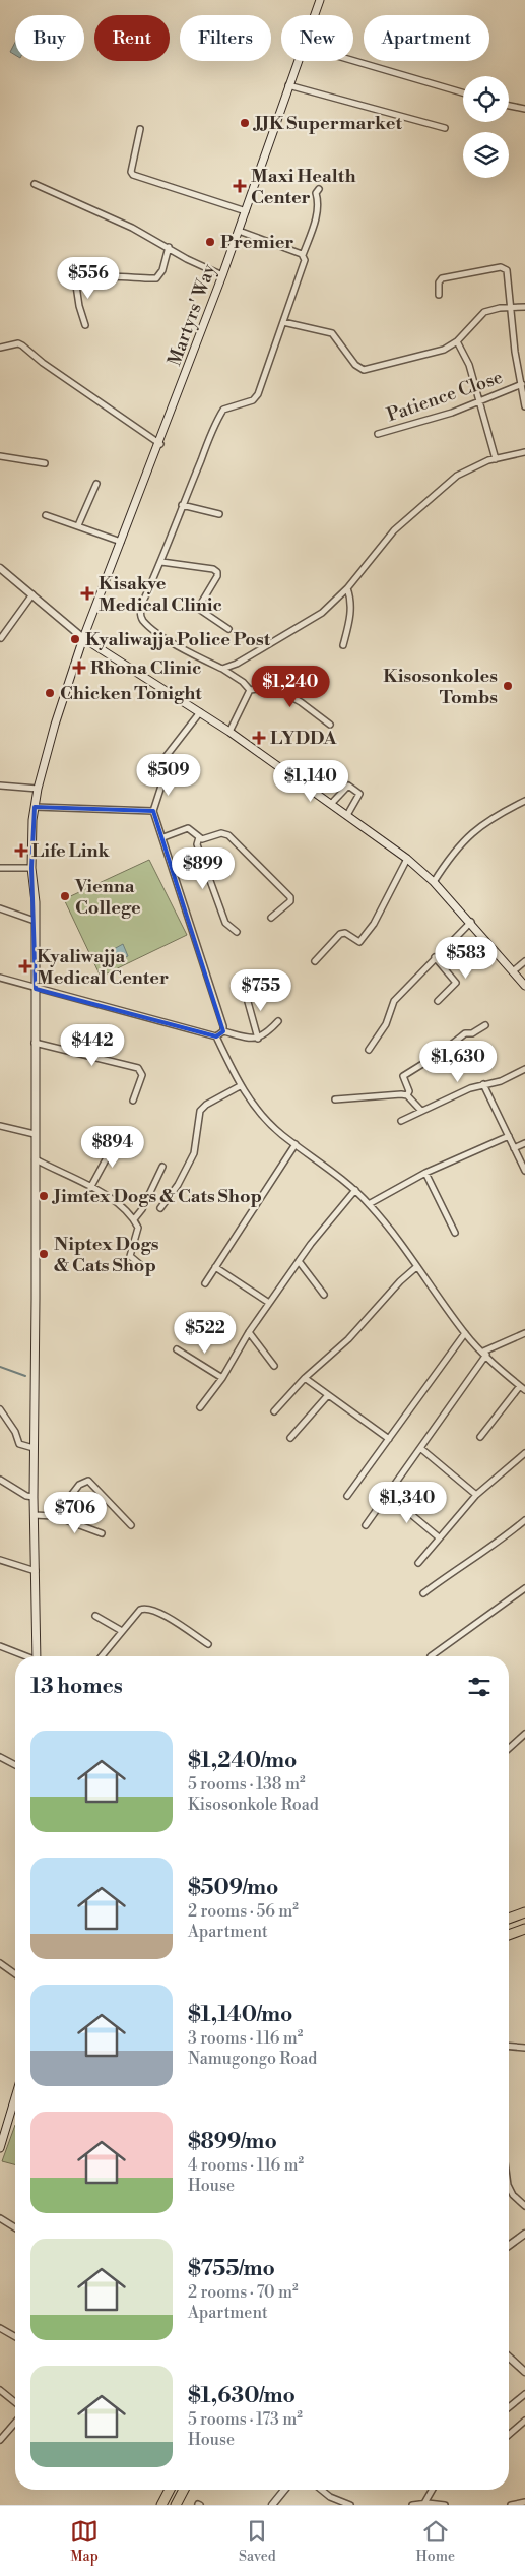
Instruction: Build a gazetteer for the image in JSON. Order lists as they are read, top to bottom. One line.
{"streets":{"main road":["Martyrs' Way"],"street":["Patience Close"]},"places":{"other":["JJK Supermarket","Premier","Kyaliwajja Police Post","Kisosonkoles Tombs","Chicken Tonight","Vienna College","Jimtex Dogs & Cats Shop","Niptex Dogs & Cats Shop"],"health":["Maxi Health Center","Kisakye Medical Clinic","Rhona Clinic","LYDDA","Life Link","Kyaliwajja Medical Center"]},"page":{"chip":["Buy","Rent","Filters","New","Apartment"],"price":["$556","$1,240","$509","$1,140","$899","$583","$755","$442","$1,630","$894","$522","$1,340","$706"],"heading":"13 homes","list":[{"name":"$1,240/mo","note":"5 rooms · 138 m² · Kisosonkole Road"},{"name":"$509/mo","note":"2 rooms · 56 m² · Apartment"},{"name":"$1,140/mo","note":"3 rooms · 116 m² · Namugongo Road"},{"name":"$899/mo","note":"4 rooms · 116 m² · House"},{"name":"$755/mo","note":"2 rooms · 70 m² · Apartment"},{"name":"$1,630/mo","note":"5 rooms · 173 m² · House"}],"tabs":["Map","Saved","Home"]}}
